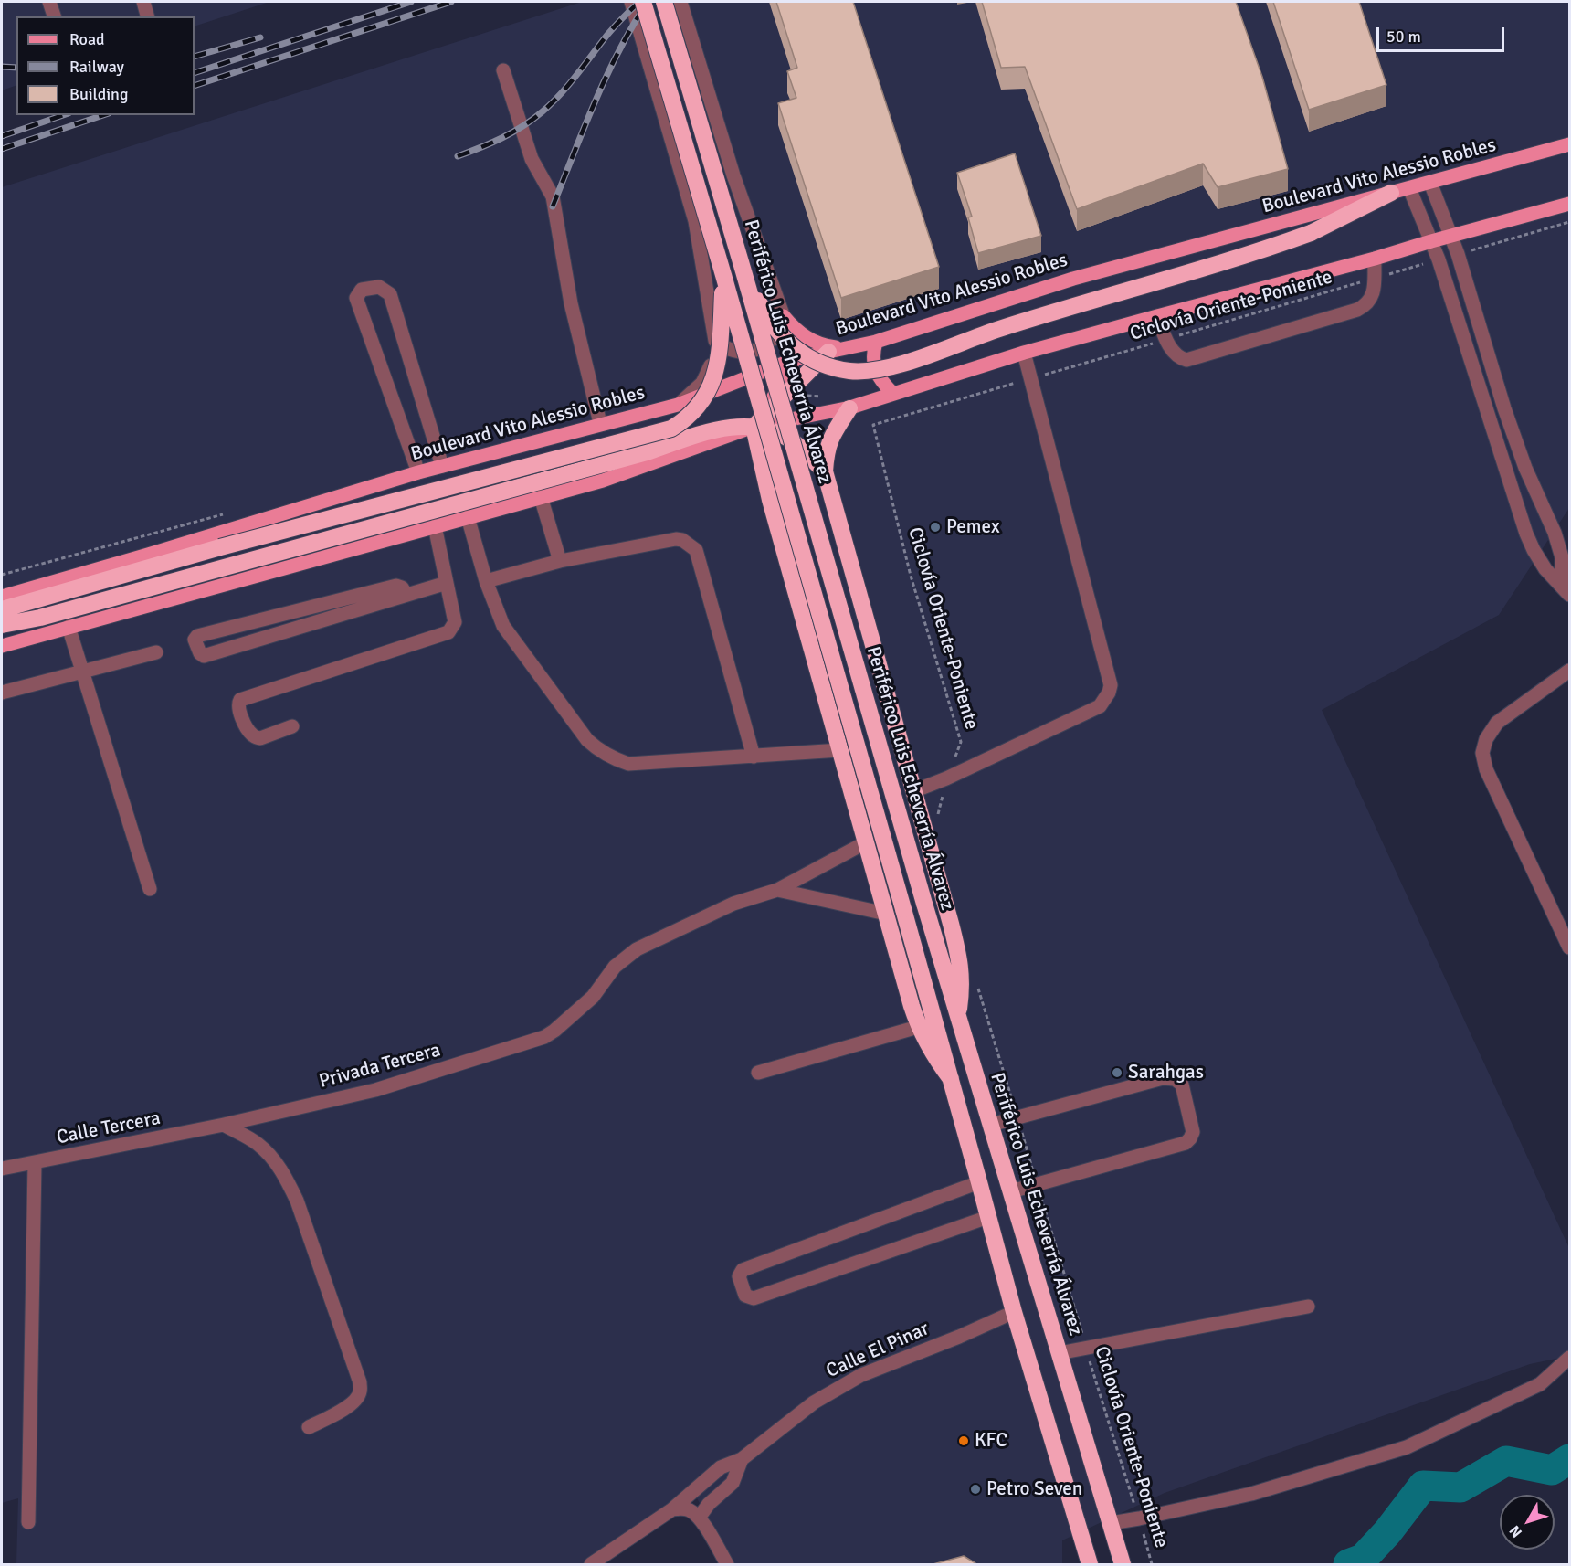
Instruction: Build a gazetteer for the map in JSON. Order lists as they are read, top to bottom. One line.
{"streets":{"highway":["Periférico Luis Echeverría Álvarez"],"main road":["Boulevard Vito Alessio Robles"],"street":["Privada Tercera","Calle Tercera","Calle El Pinar"],"path":["Ciclovía Oriente-Poniente"]},"crossings":[["Boulevard Vito Alessio Robles","Periférico Luis Echeverría Álvarez"],["Privada Tercera","Calle Tercera"]],"places":["Pemex","Sarahgas","KFC","Petro Seven"],"legend":["Road","Railway","Building"],"scale_bar":"50 m","north":"bottom left"}
